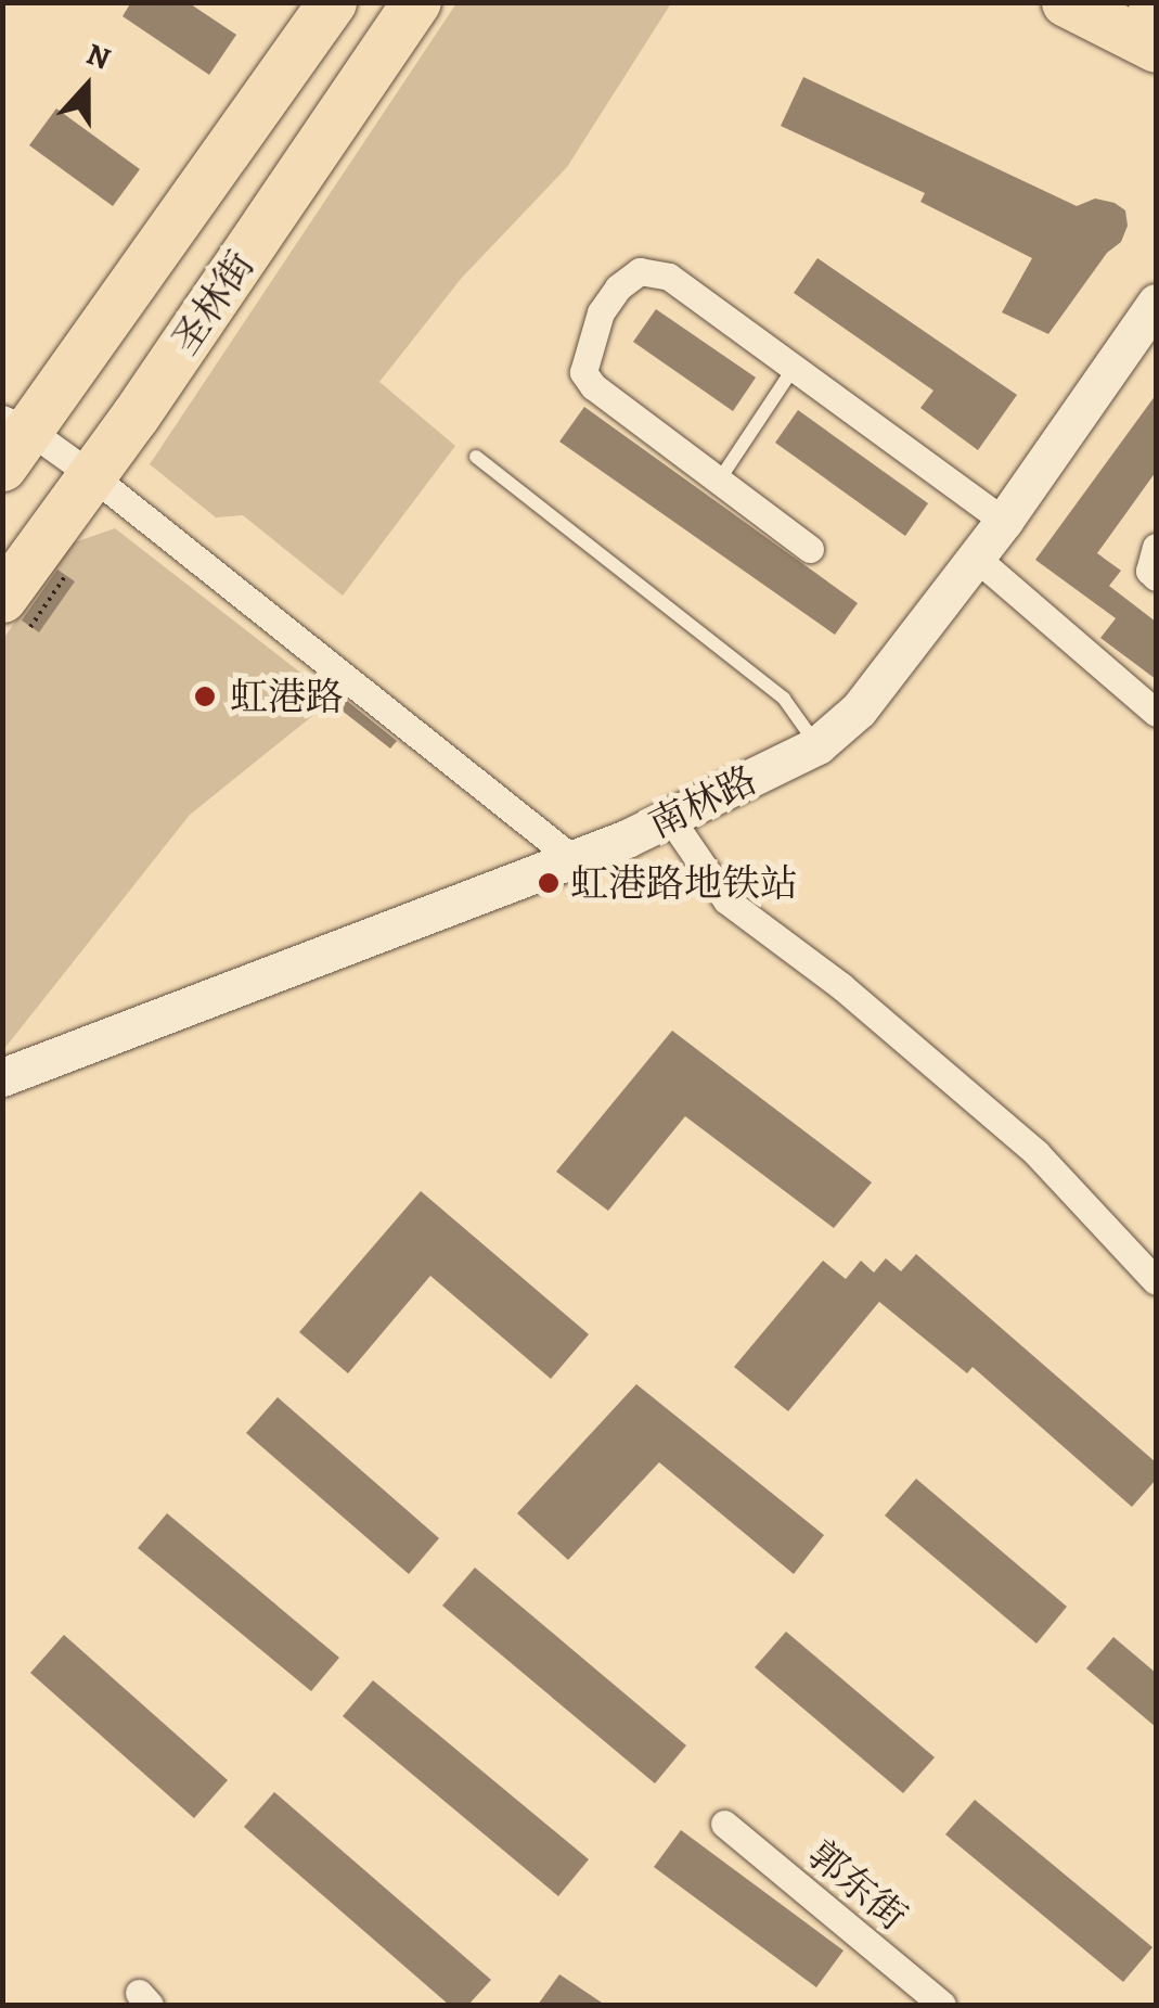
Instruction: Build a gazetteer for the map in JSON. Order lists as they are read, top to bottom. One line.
{"streets":{"highway":["圣林街"],"street":["南林路","郭东街"]},"places":["虹港路","虹港路地铁站"],"north":"top"}
